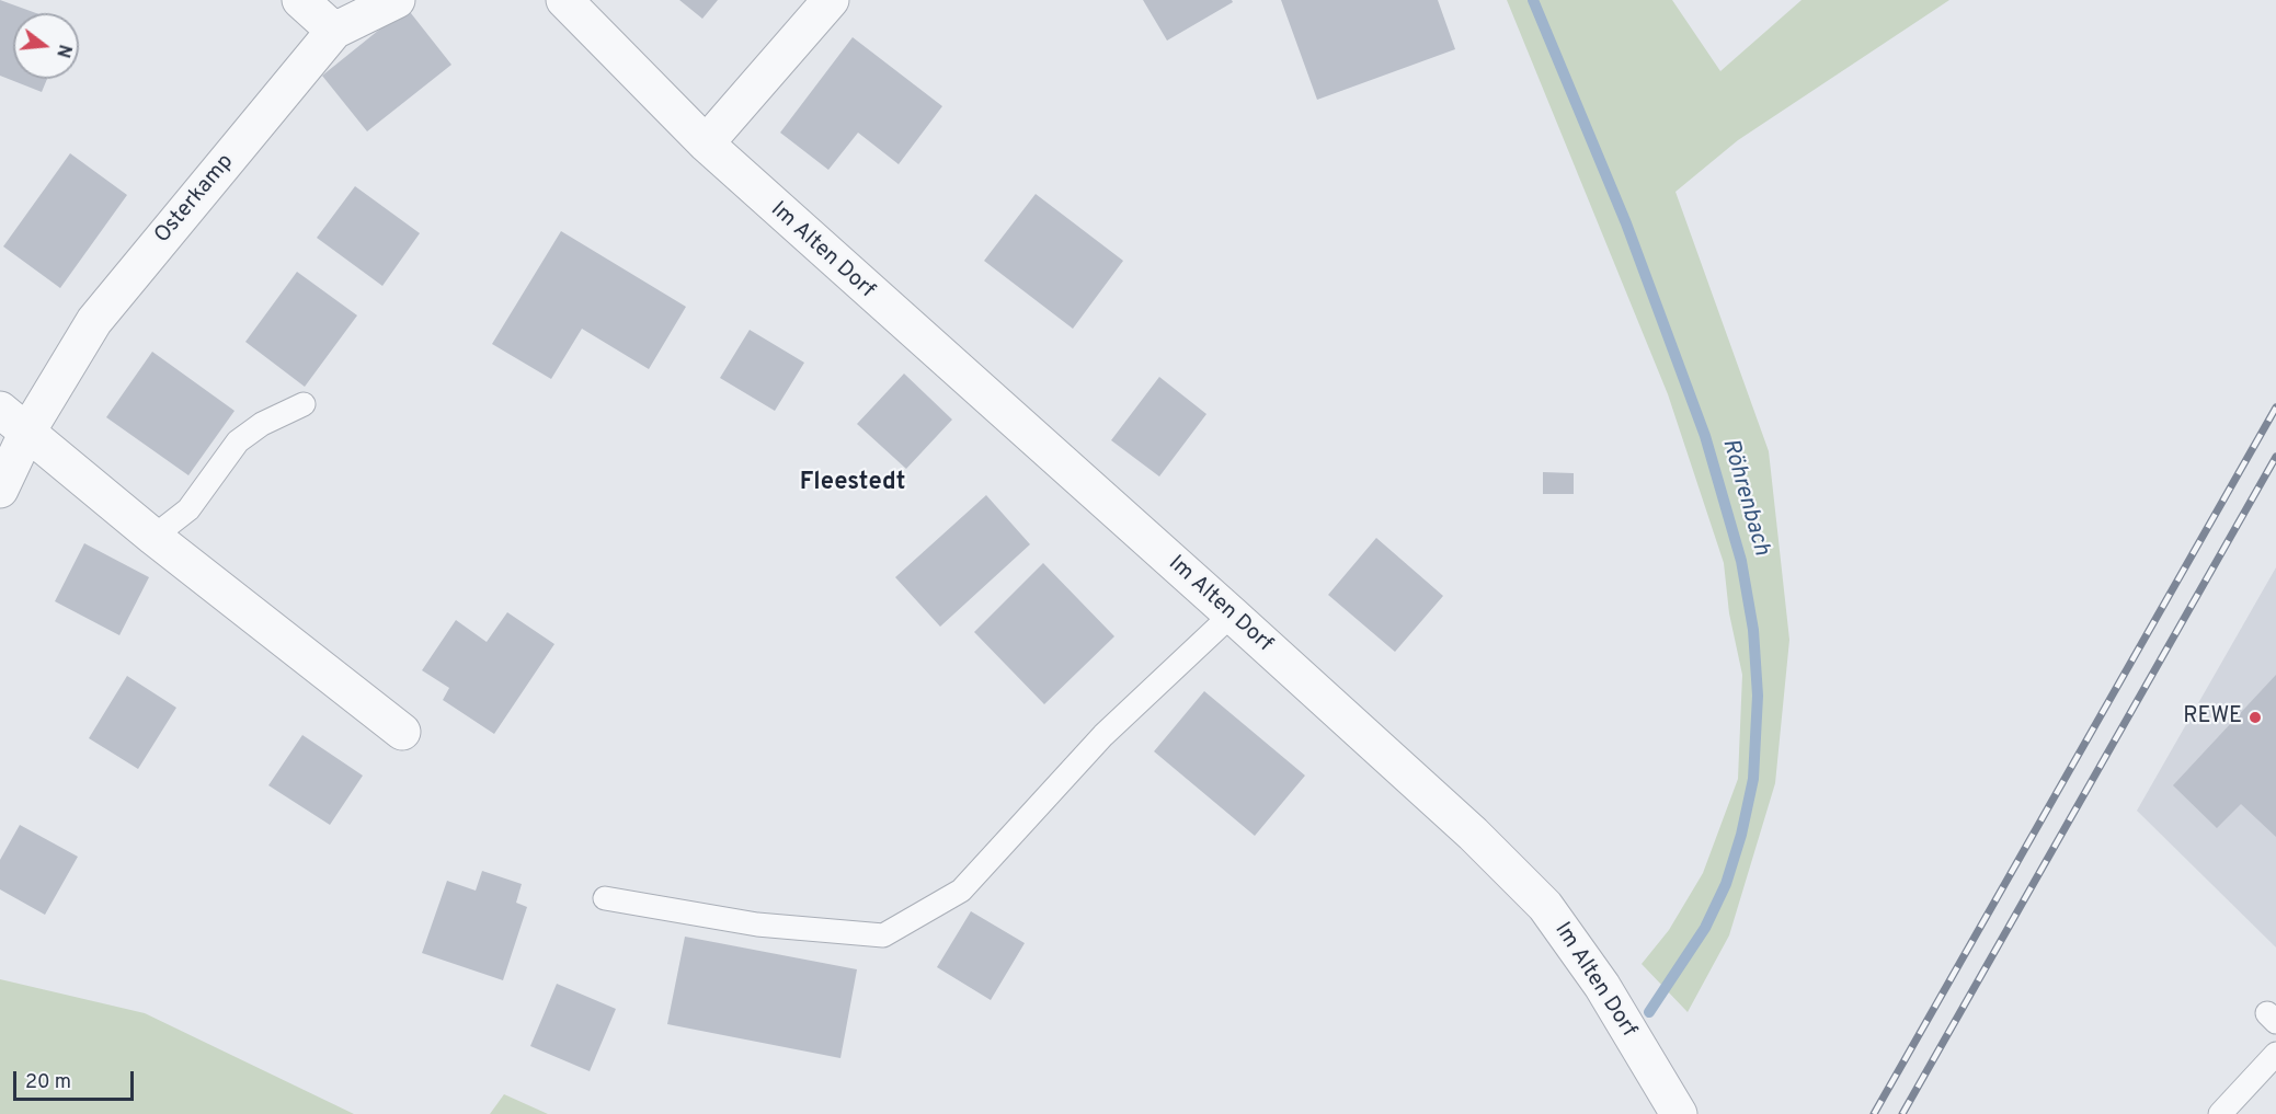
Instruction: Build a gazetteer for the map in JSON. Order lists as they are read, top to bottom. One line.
{"streets":{"street":["Osterkamp","Im Alten Dorf"]},"districts":["Fleestedt"],"water":["Röhrenbach"],"places":["REWE"],"scale_bar":"20 m","north":"right"}
